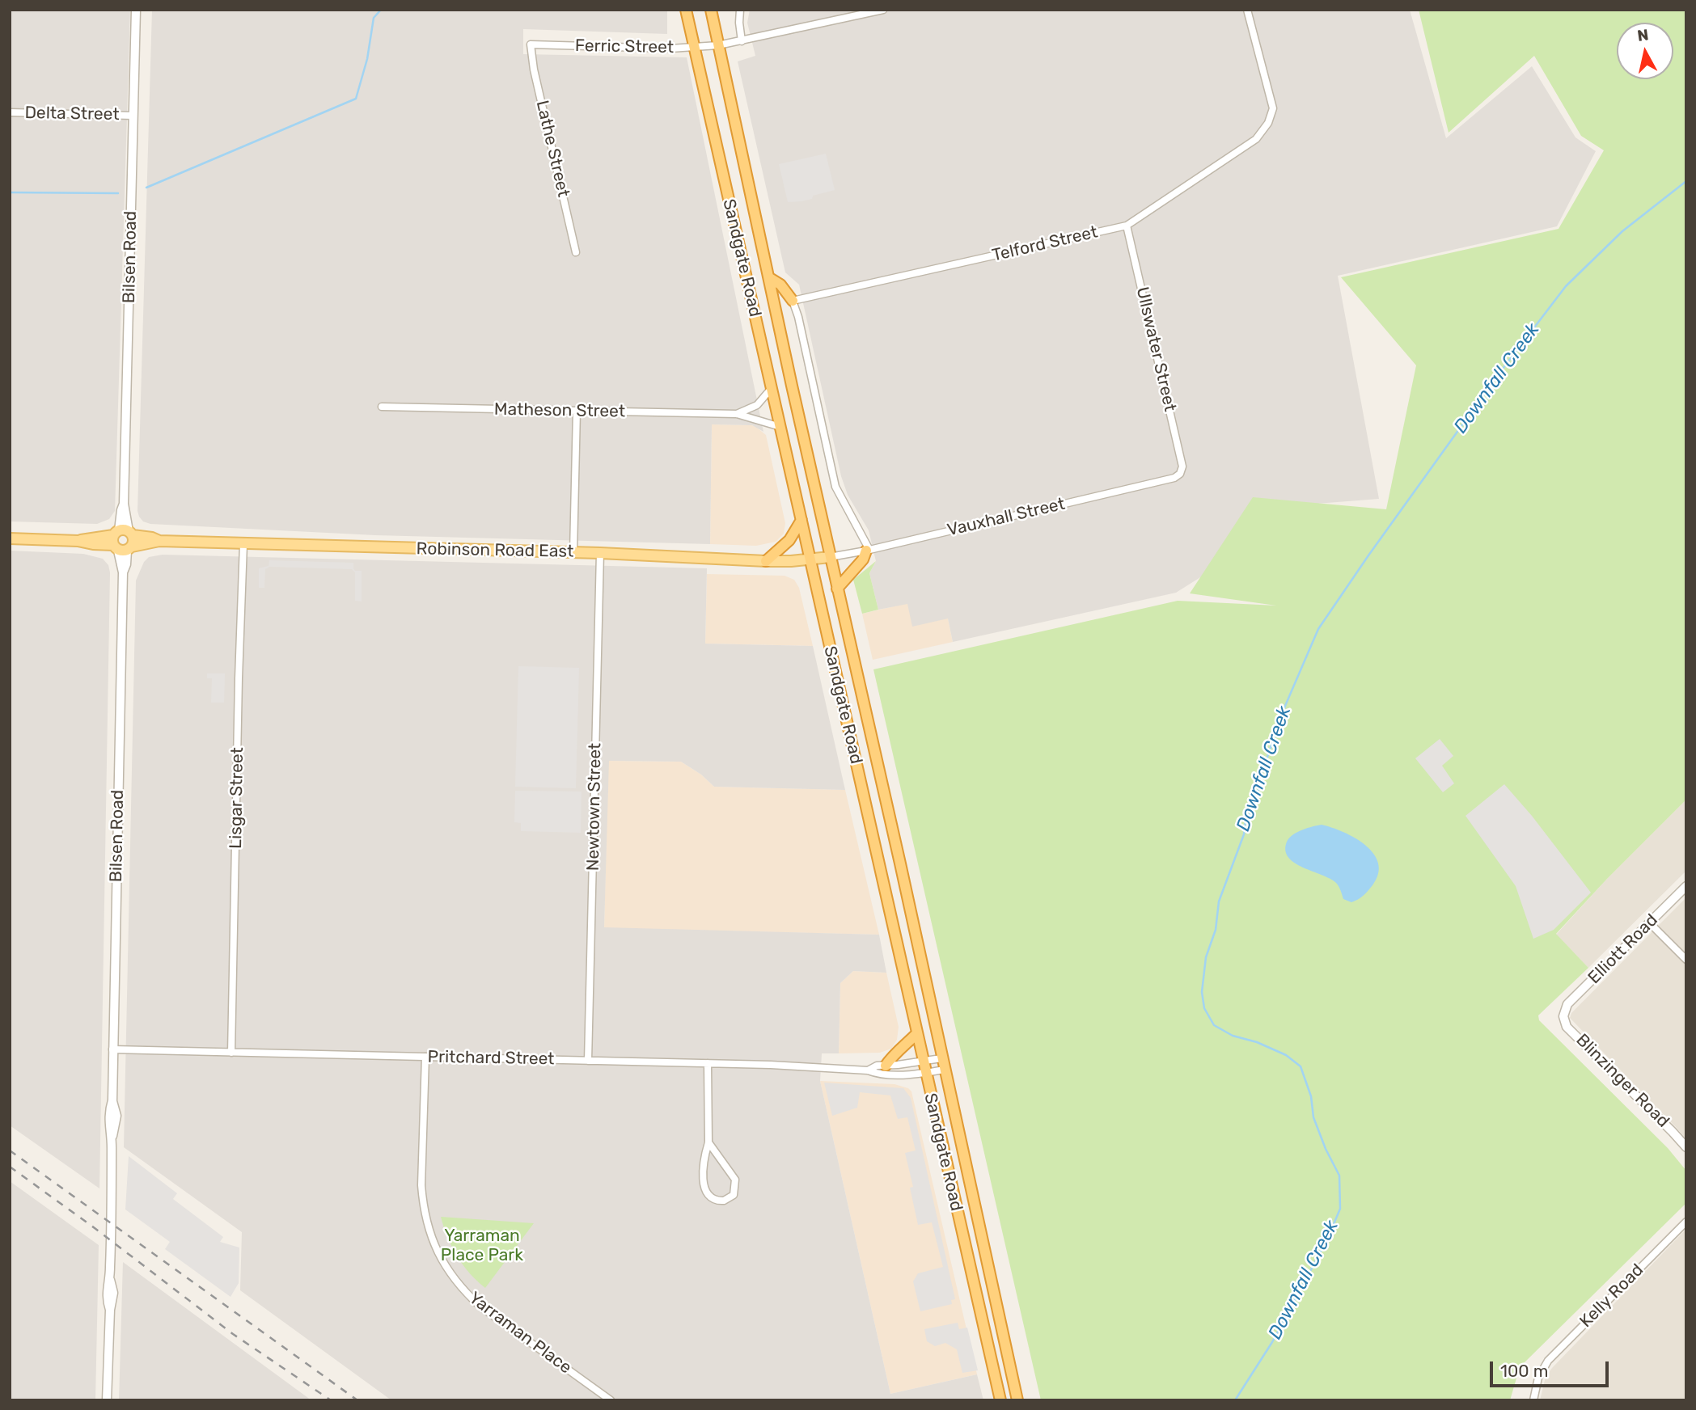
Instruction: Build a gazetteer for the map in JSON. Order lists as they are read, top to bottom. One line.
{"streets":{"highway":["Sandgate Road"],"main road":["Robinson Road East"],"street":["Ferric Street","Delta Street","Lathe Street","Telford Street","Bilsen Road","Ullswater Street","Matheson Street","Vauxhall Street","Lisgar Street","Newtown Street","Elliott Road","Pritchard Street","Blinzinger Road","Kelly Road","Yarraman Place"]},"crossings":[["Ferric Street","Lathe Street"],["Ferric Street","Sandgate Road"],["Delta Street","Bilsen Road"],["Telford Street","Ullswater Street"],["Bilsen Road","Robinson Road East"],["Bilsen Road","Pritchard Street"],["Sandgate Road","Matheson Street"],["Sandgate Road","Vauxhall Street"],["Sandgate Road","Robinson Road East"],["Sandgate Road","Pritchard Street"],["Ullswater Street","Vauxhall Street"],["Vauxhall Street","Robinson Road East"],["Robinson Road East","Lisgar Street"],["Robinson Road East","Newtown Street"],["Lisgar Street","Pritchard Street"],["Newtown Street","Pritchard Street"],["Elliott Road","Blinzinger Road"],["Pritchard Street","Yarraman Place"]],"water":["Downfall Creek"],"parks":["Yarraman Place Park"],"scale_bar":"100 m","north":"top"}
